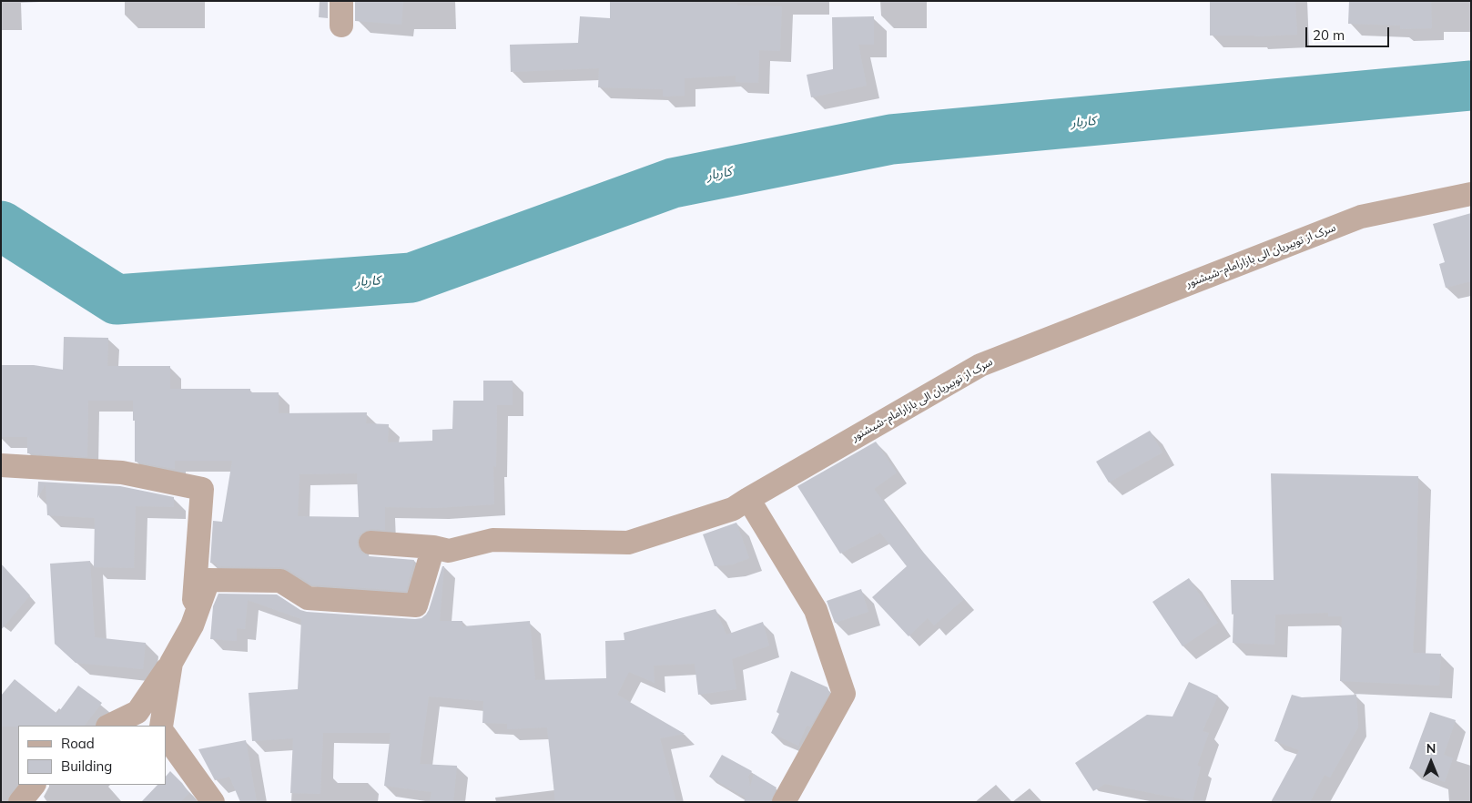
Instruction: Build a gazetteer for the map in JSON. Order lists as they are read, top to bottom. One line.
{"streets":{"street":["سرک از توبیریان الی بازارامام-شیشنور"]},"water":["کاربار"],"legend":["Road","Building"],"scale_bar":"20 m","north":"top"}
